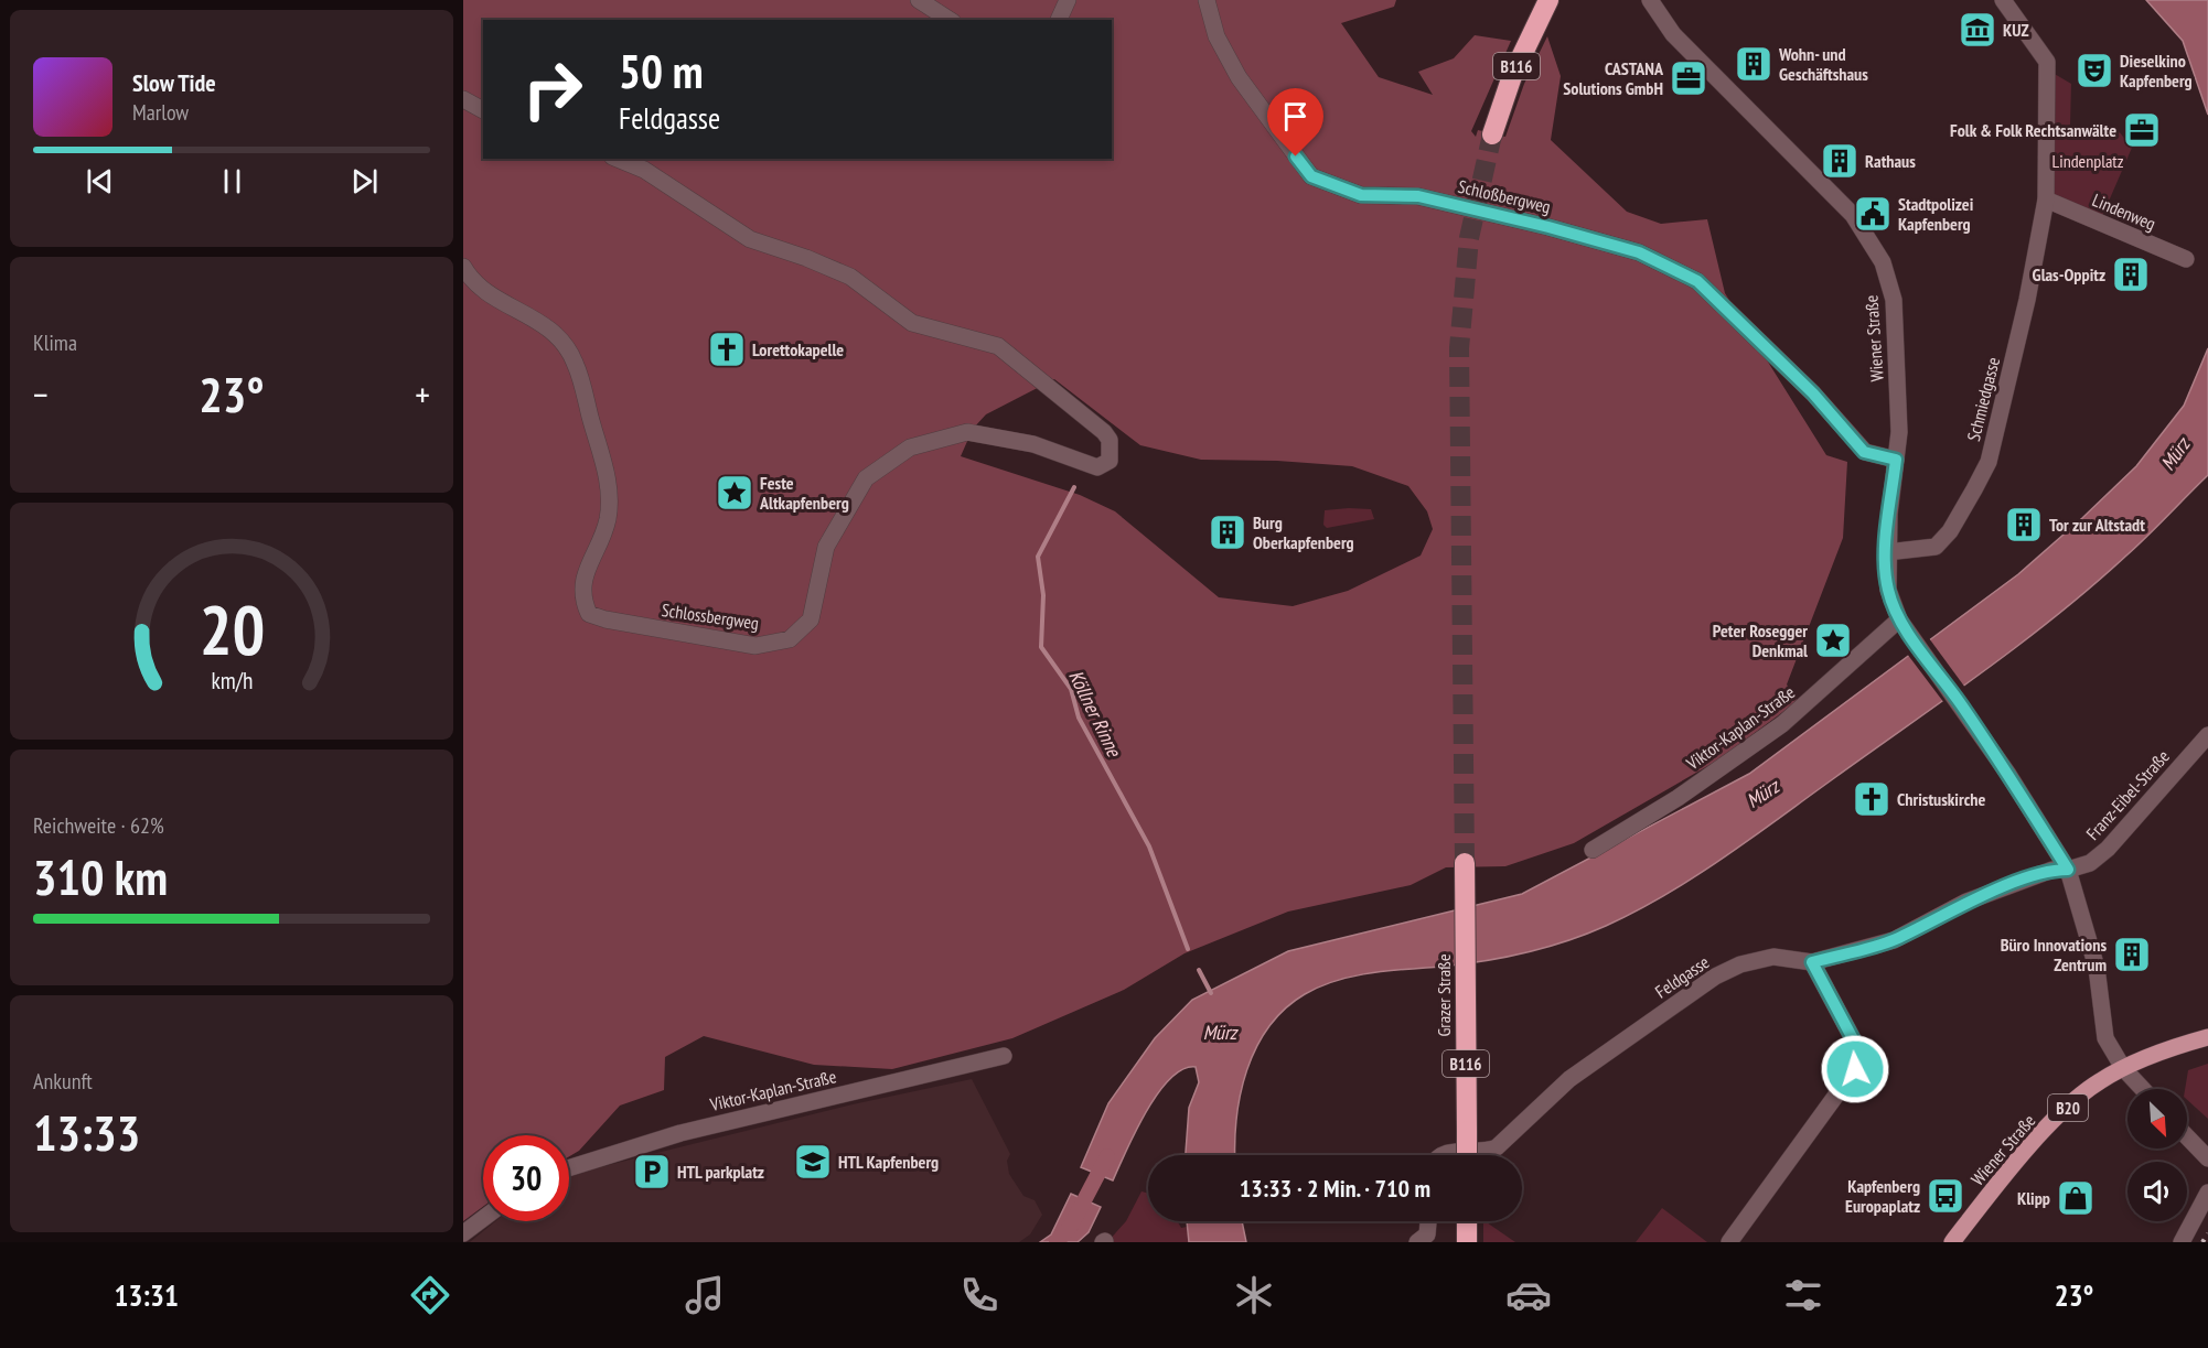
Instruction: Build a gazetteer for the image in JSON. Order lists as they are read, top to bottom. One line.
{"streets":{"highway":["B116","Grazer Straße"],"main road":["Wiener Straße","B20"],"street":["Schloßbergweg","Lindenweg","Schmiedgasse","Schlossbergweg","Viktor-Kaplan-Straße","Franz-Eibel-Straße","Feldgasse"]},"crossings":[["Schloßbergweg","Wiener Straße"],["Lindenweg","Schmiedgasse"],["Wiener Straße","Schmiedgasse"],["Wiener Straße","Viktor-Kaplan-Straße"],["Wiener Straße","Franz-Eibel-Straße"],["Wiener Straße","Feldgasse"],["Wiener Straße","B20"],["Franz-Eibel-Straße","Feldgasse"]],"water":["Mürz","Köllner Rinne"],"parks":["Lindenplatz"],"places":{"museum":["KUZ"],"building":["Wohn- und Geschäftshaus","Rathaus","Glas-Oppitz","Tor zur Altstadt","Burg Oberkapfenberg","Büro Innovations Zentrum"],"theatre":["Dieselkino Kapfenberg"],"office":["CASTANA Solutions GmbH","Folk & Folk Rechtsanwälte"],"public building":["Stadtpolizei Kapfenberg"],"church":["Lorettokapelle","Christuskirche"],"place":["Feste Altkapfenberg","Peter Rosegger Denkmal"],"school or university":["HTL Kapfenberg"],"parking":["HTL parkplatz"],"bus stop":["Kapfenberg Europaplatz"],"shop":["Klipp"]},"north":"bottom right","page":{"turn":["50 m","Feldgasse"],"song":["Slow Tide","Marlow"],"tile":["Klima",["Reichweite · 62%","310 km"],["Ankunft","13:33"]],"heat":["−","23°","+"],"limit":"30","trip":"13:33 · 2 Min. · 710 m","tabs":["13:31","23°"],"gauge":["20","km/h"]}}
